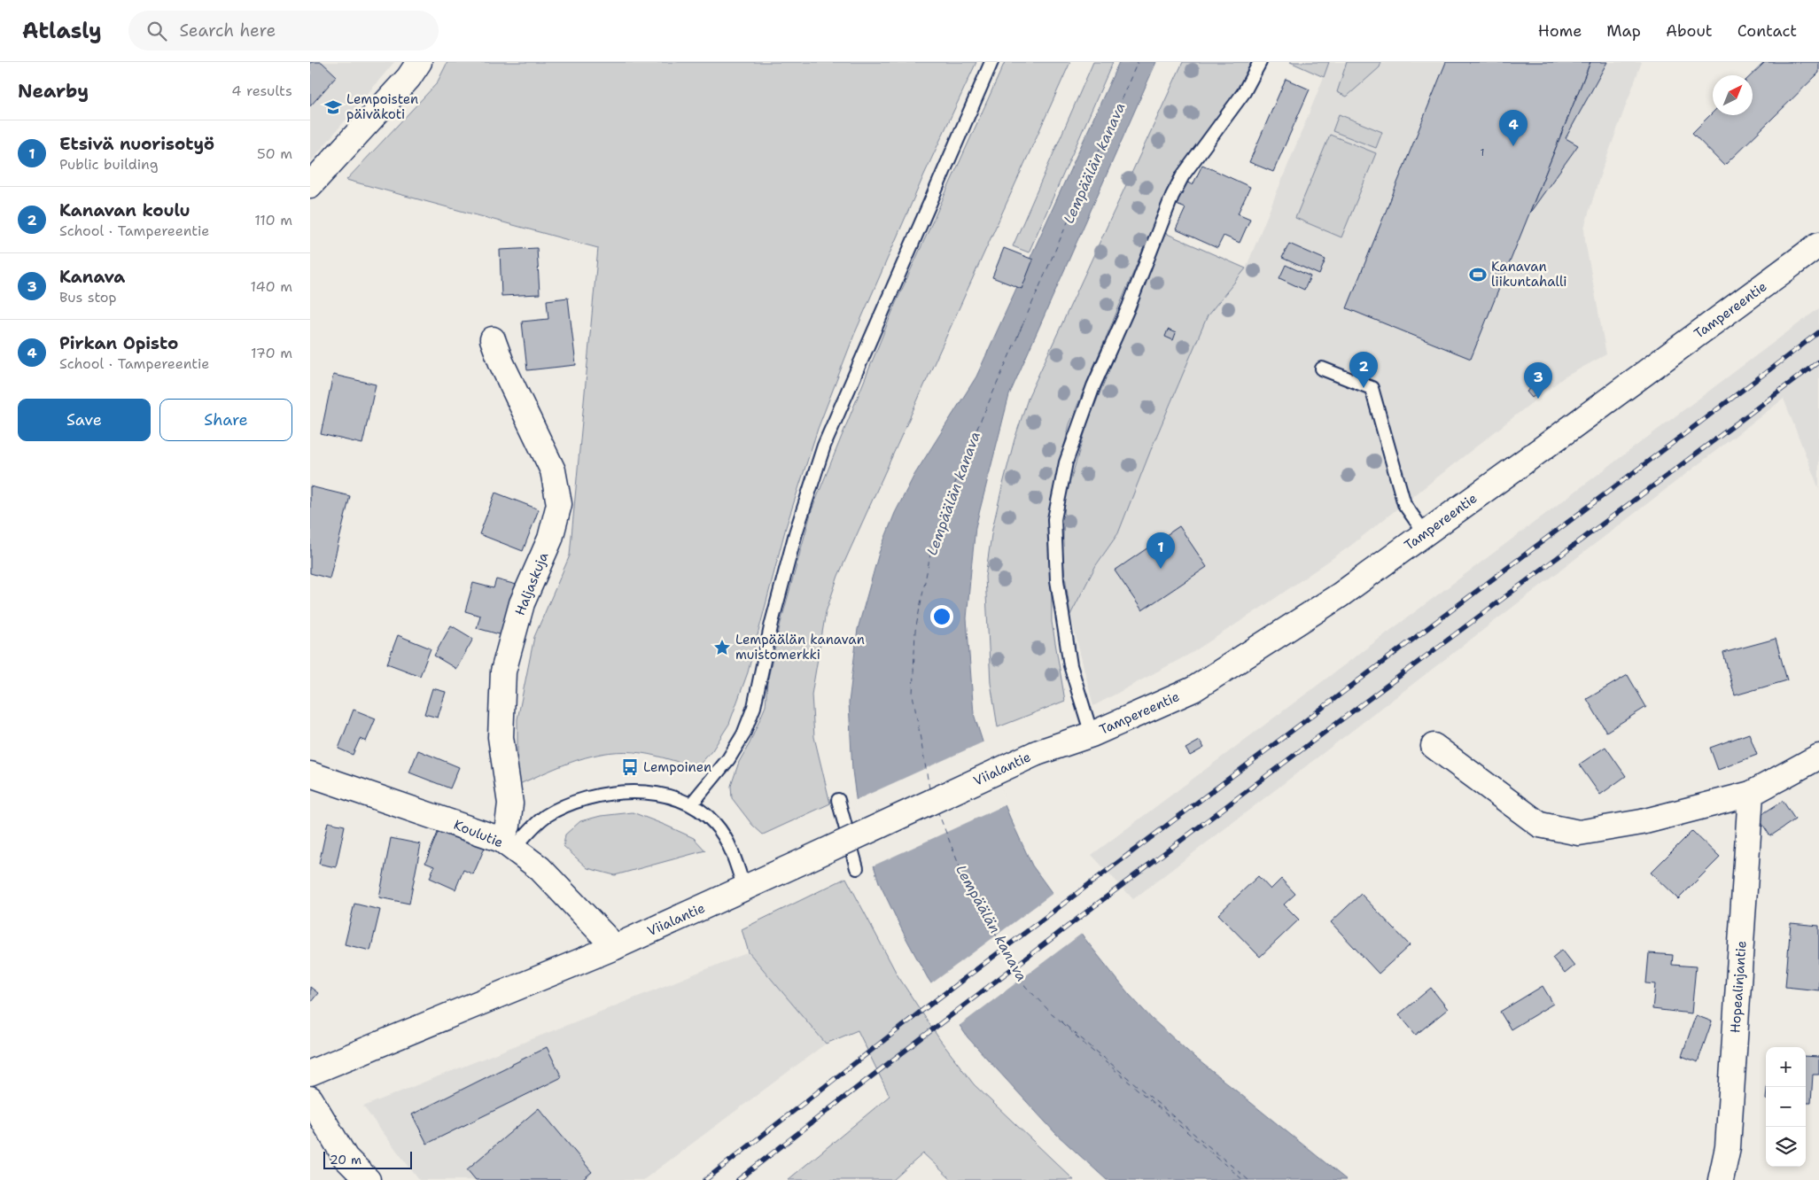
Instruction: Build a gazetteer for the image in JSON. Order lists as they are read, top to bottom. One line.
{"streets":{"street":["Tampereentie","Haljaskuja","Viialantie","Koulutie","Hopealinjantie"]},"crossings":[["Tampereentie","Viialantie"],["Haljaskuja","Koulutie"],["Viialantie","Koulutie"]],"water":["Lempäälän kanava"],"places":{"school or university":["Lempoisten päiväkoti"],"sports":["Kanavan liikuntahalli"],"place":["Lempäälän kanavan muistomerkki"],"bus stop":["Lempoinen"]},"house_numbers":["1"],"scale_bar":"20 m","north":"top right","page":{"header":"Atlasly","search":"Search here","nav":["Home","Map","About","Contact"],"heading":["Nearby","4 results"],"pins":["4","2","3","1"],"list":[{"mark":"1","name":"Etsivä nuorisotyö","note":"Public building","value":"50 m"},{"mark":"2","name":"Kanavan koulu","note":"School · Tampereentie","value":"110 m"},{"mark":"3","name":"Kanava","note":"Bus stop","value":"140 m"},{"mark":"4","name":"Pirkan Opisto","note":"School · Tampereentie","value":"170 m"}],"buttons":["Save","Share"],"map_buttons":["+","−"],"scale":"20 m"}}
